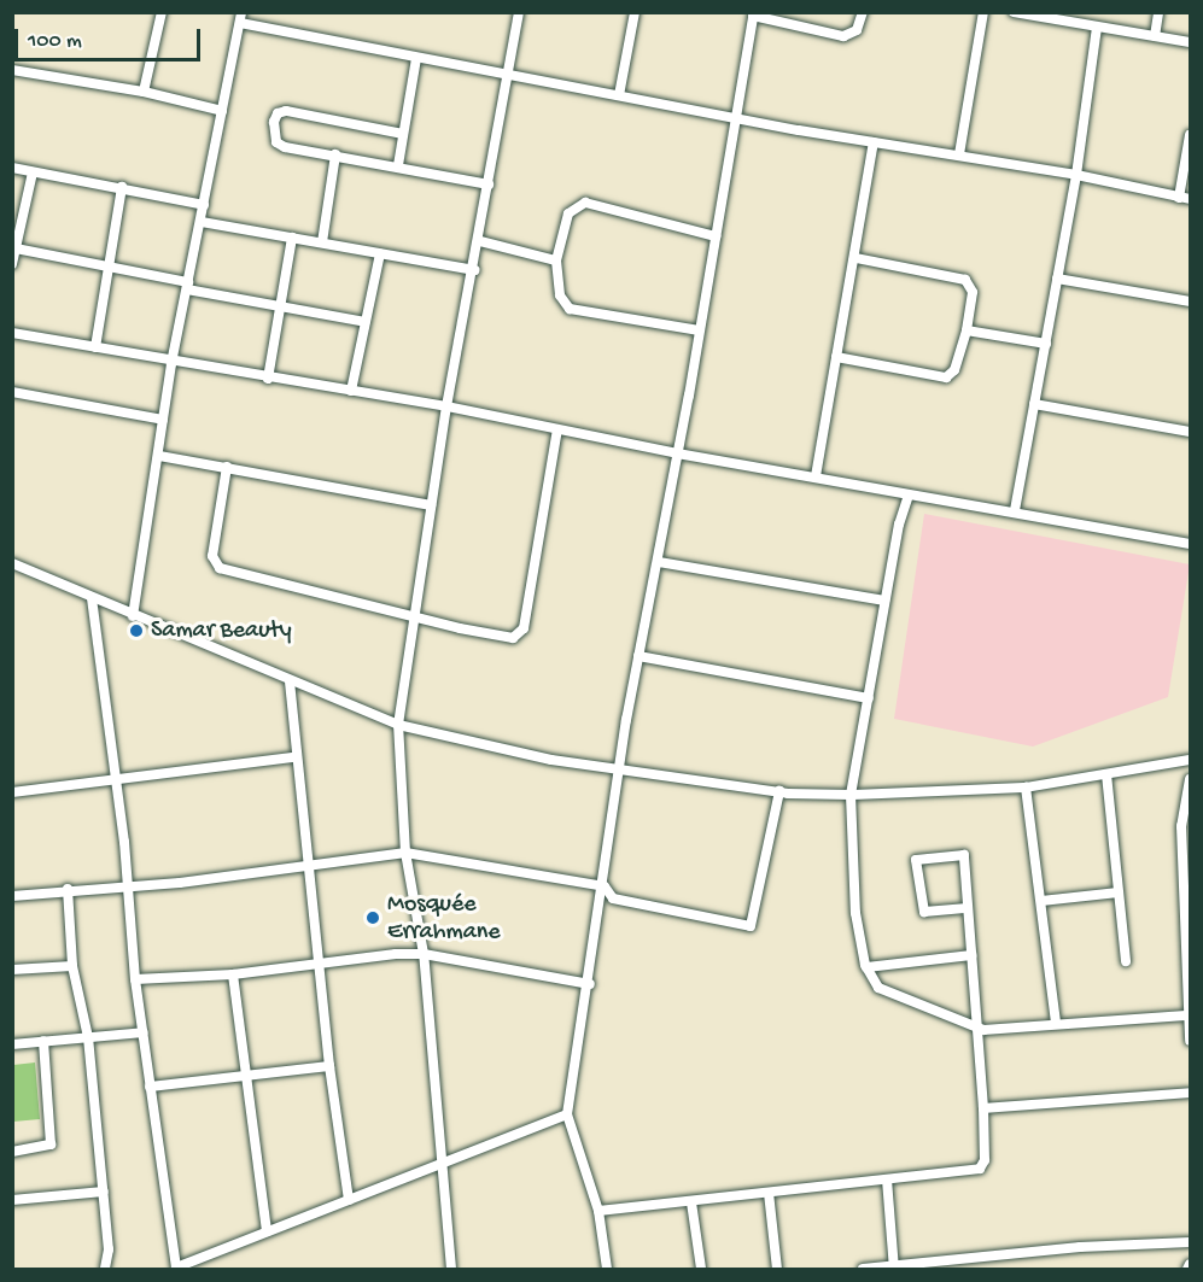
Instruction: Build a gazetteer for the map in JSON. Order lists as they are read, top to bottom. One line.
{"places":["Samar Beauty","Mosquée Errahmane"],"scale_bar":"100 m"}
